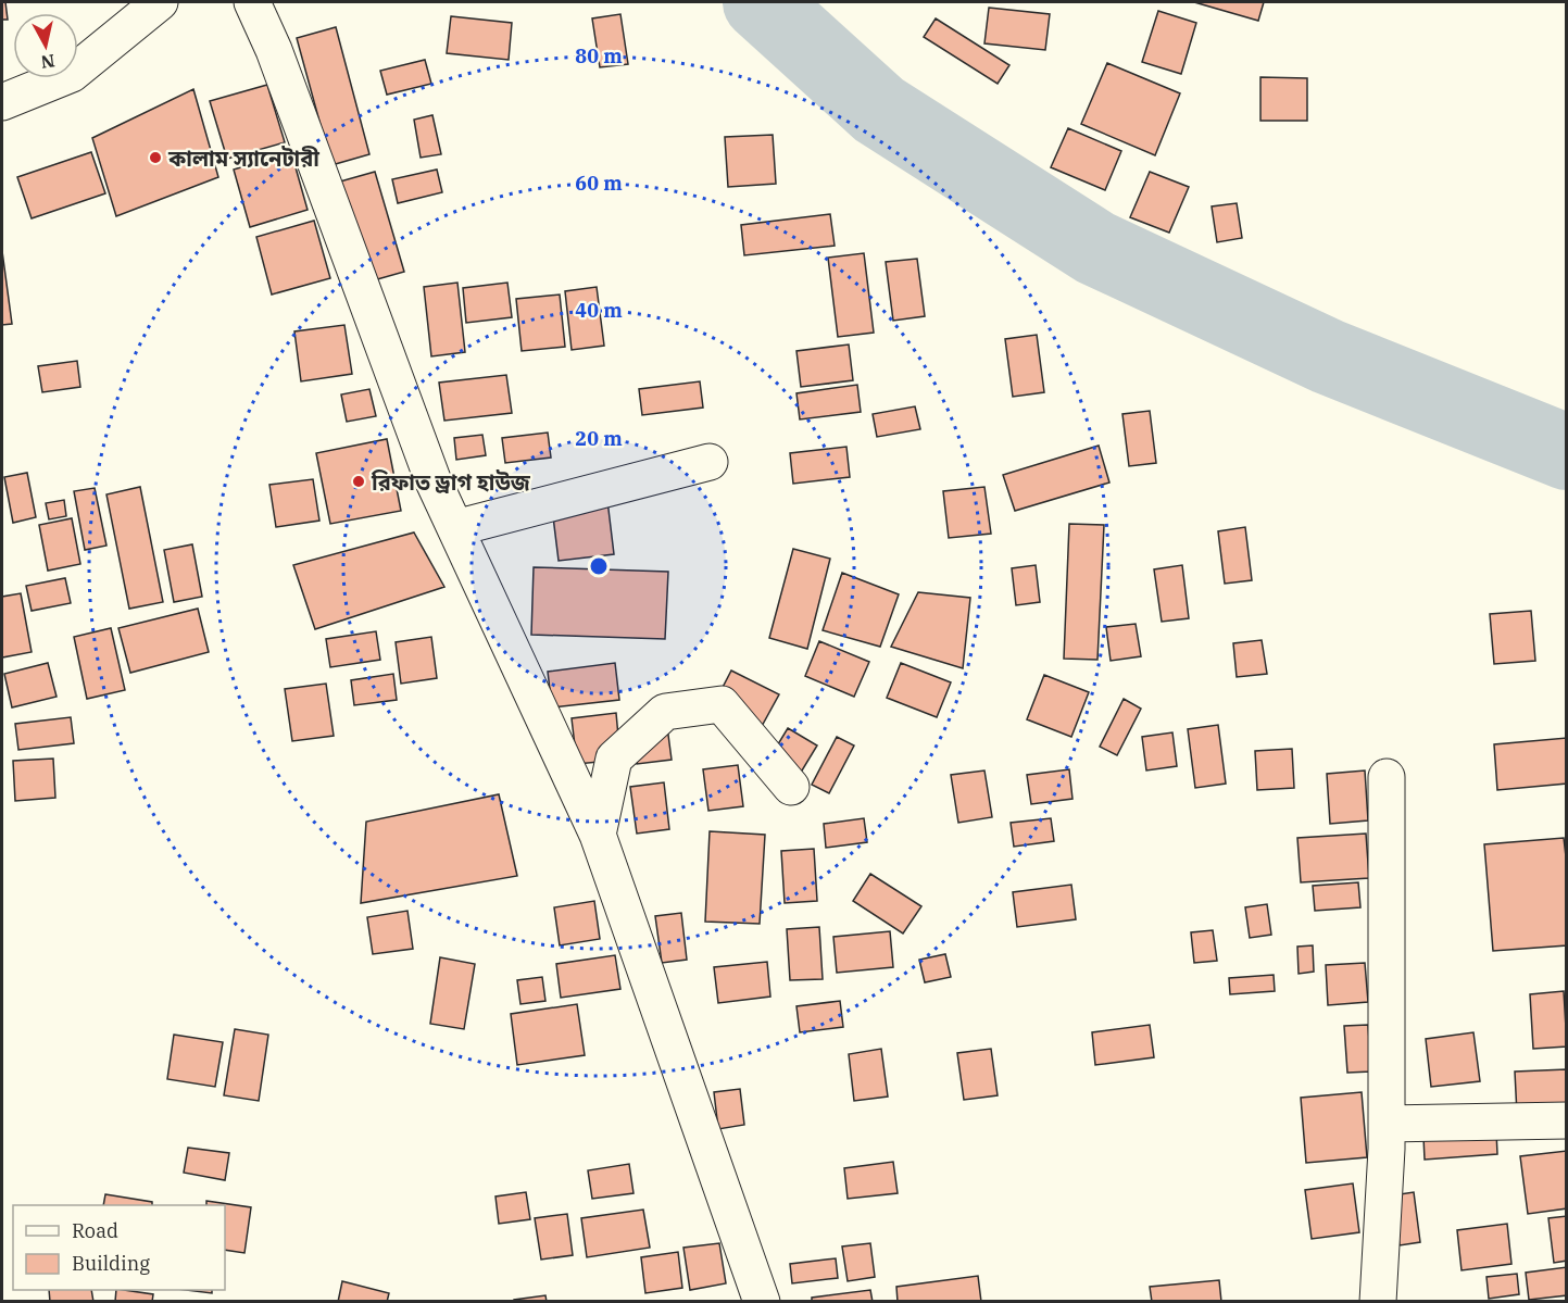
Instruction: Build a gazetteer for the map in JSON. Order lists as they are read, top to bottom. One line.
{"places":["কালাম স্যানেটারী","রিফাত ড্রাগ হাউজ"],"legend":["Road","Building"],"north":"bottom","rings":["80 m","60 m","40 m","20 m"]}
